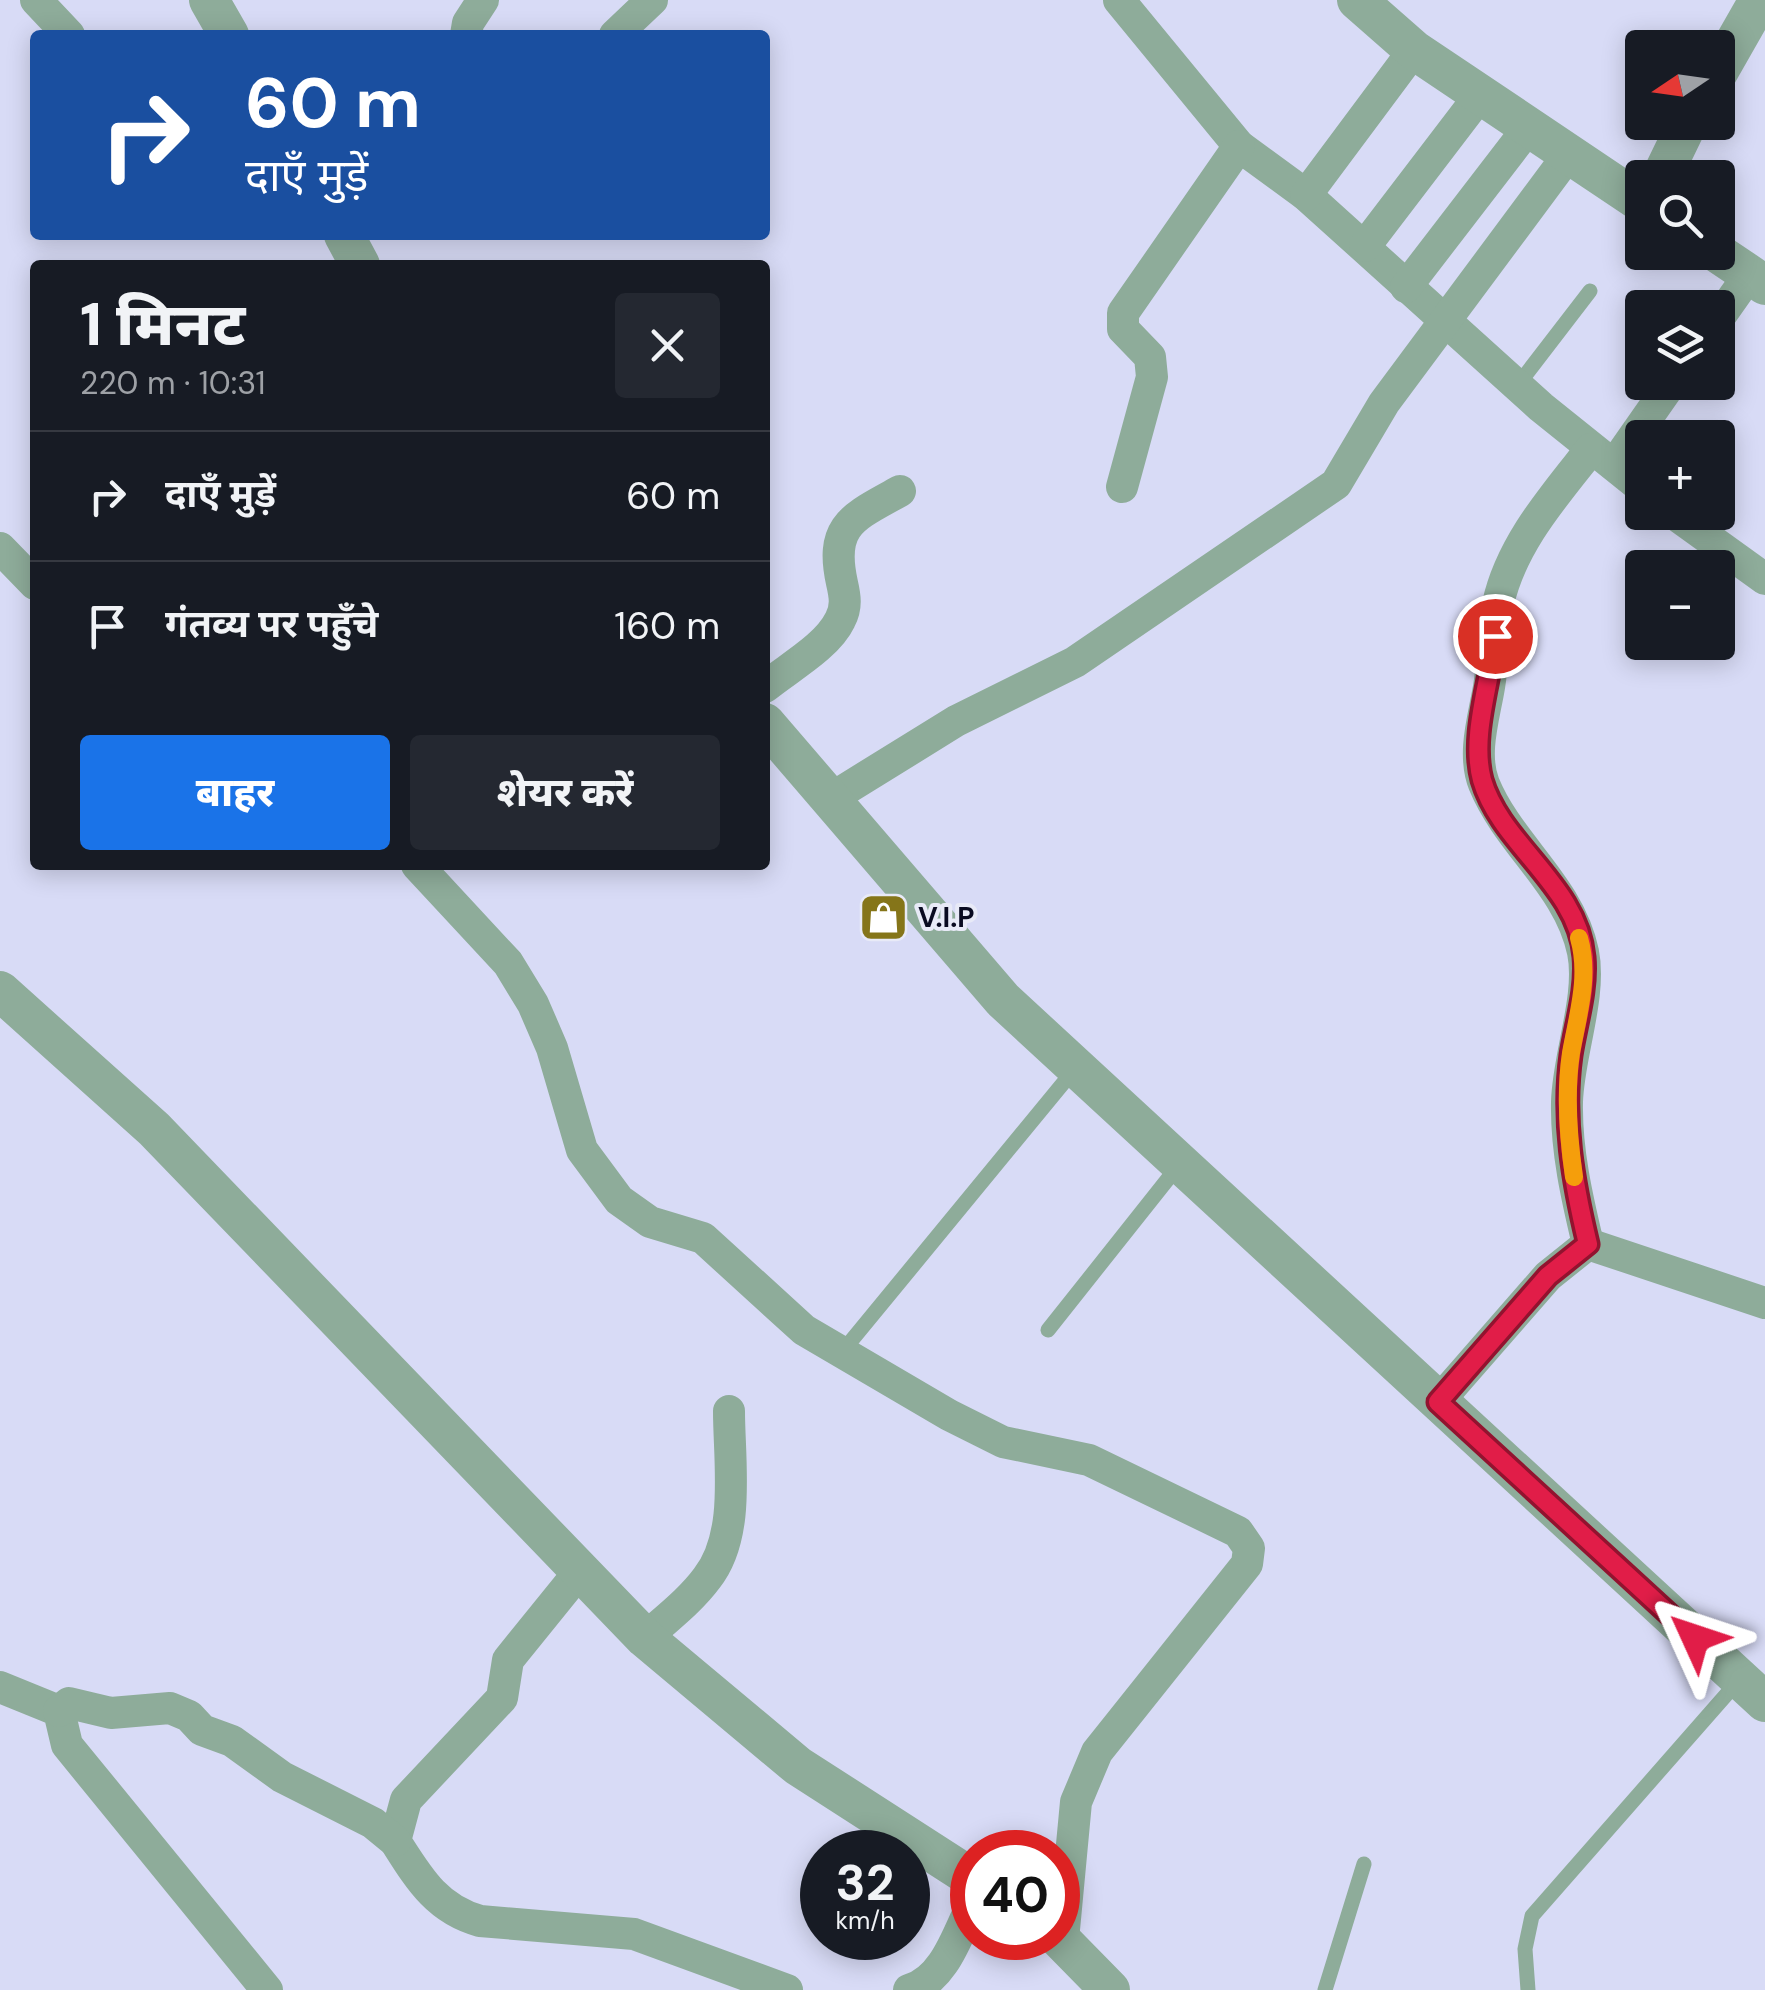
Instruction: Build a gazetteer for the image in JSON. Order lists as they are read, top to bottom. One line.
{"places":{"shop":["V.I.P"]},"north":"left","page":{"map_buttons":["+","−"],"turn":["60 m","दाएँ मुड़ें"],"heading":["1 मिनट","220 m · 10:31"],"list":[{"name":"दाएँ मुड़ें","value":"60 m"},{"name":"गंतव्य पर पहुँचे","value":"160 m"}],"buttons":["बाहर","शेयर करें"],"speed":"32 km/h","limit":"40"}}
